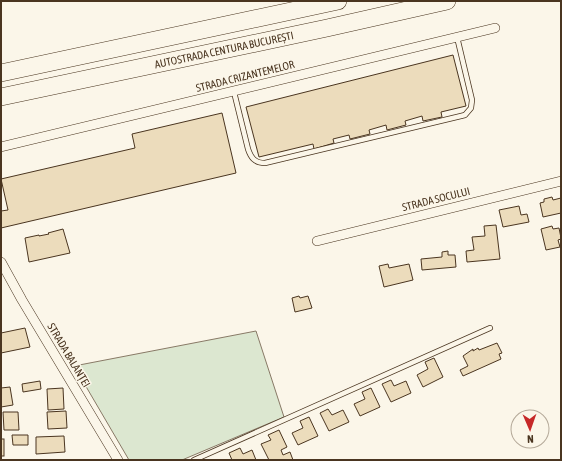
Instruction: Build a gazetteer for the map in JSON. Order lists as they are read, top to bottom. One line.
{"streets":{"highway":["AUTOSTRADA CENTURA BUCUREȘTI"],"street":["STRADA CRIZANTEMELOR","STRADA SOCULUI","STRADA BALANȚEI"]},"north":"bottom"}
